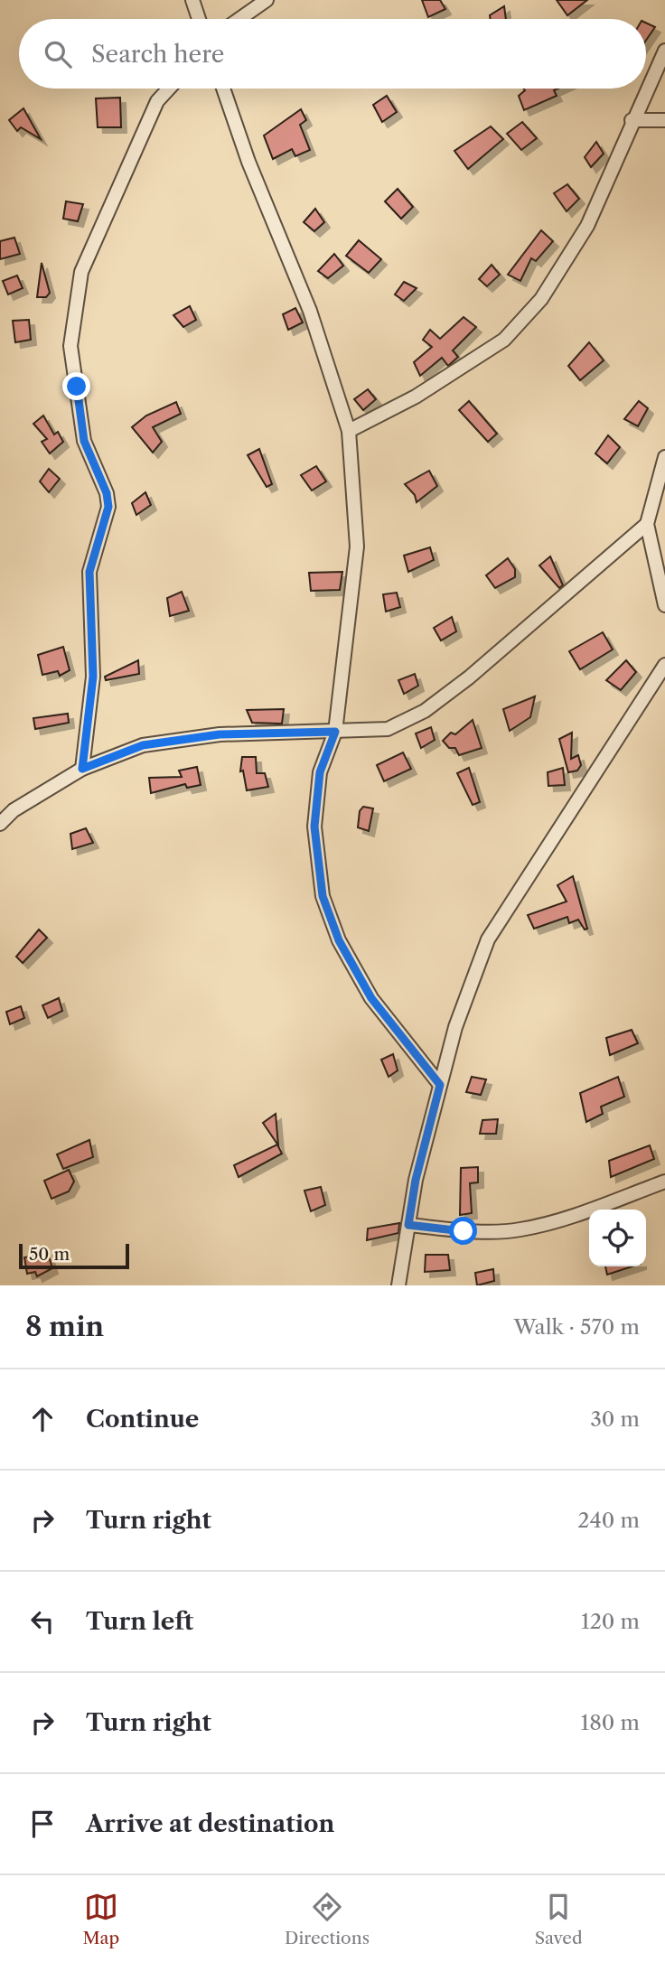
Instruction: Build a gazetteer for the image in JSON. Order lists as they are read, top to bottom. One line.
{"scale_bar":"50 m","page":{"search":"Search here","scale":"50 m","heading":["8 min","Walk · 570 m"],"list":[["Continue","30 m"],["Turn right","240 m"],["Turn left","120 m"],["Turn right","180 m"],"Arrive at destination"],"nav":["Map","Directions","Saved"]}}
